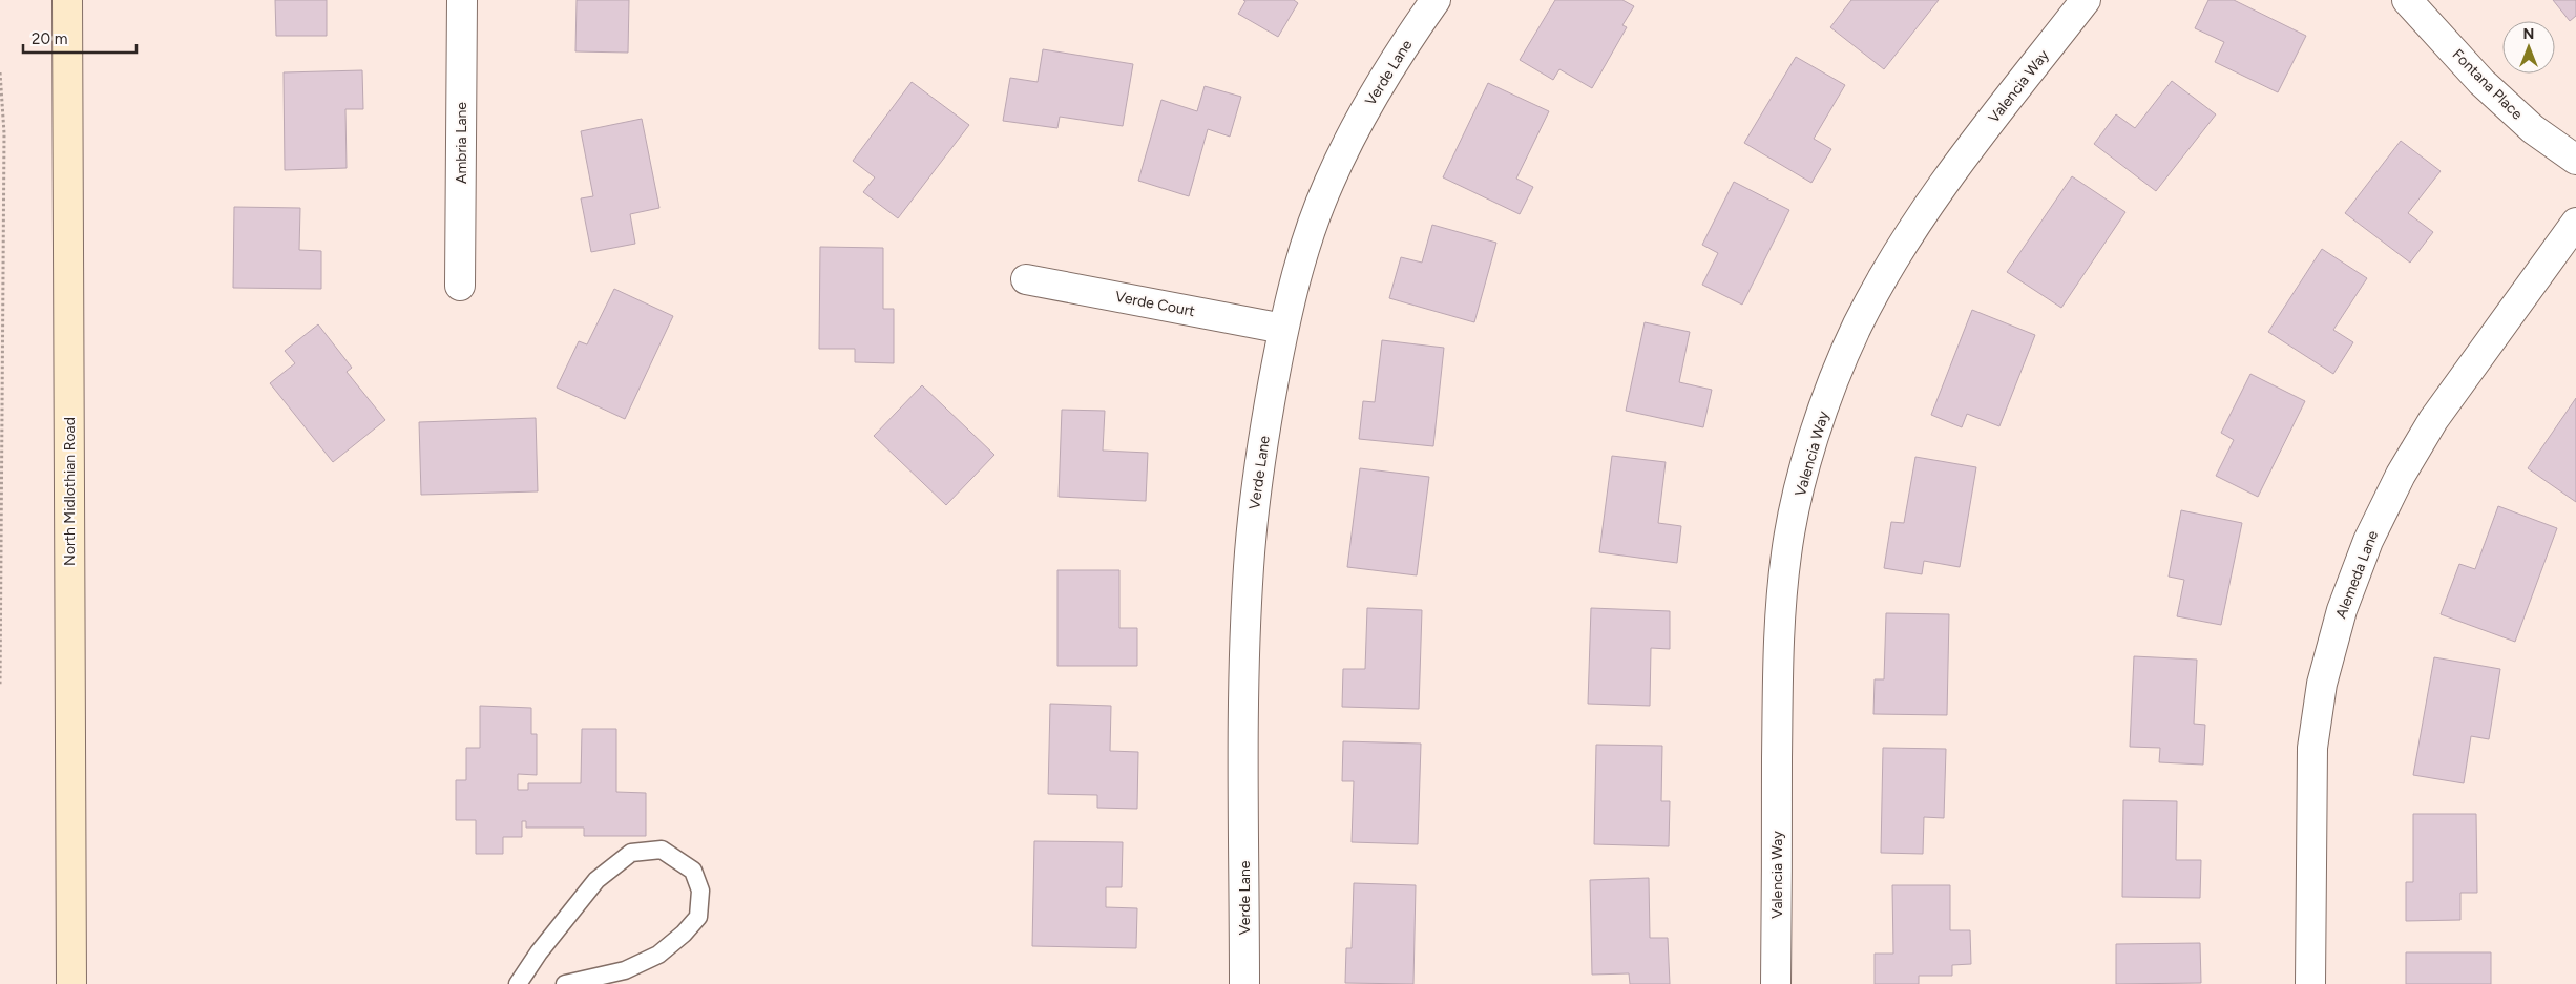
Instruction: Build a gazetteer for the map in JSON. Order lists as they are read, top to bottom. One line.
{"streets":{"main road":["North Midlothian Road"],"street":["Verde Lane","Fontana Place","Valencia Way","Ambria Lane","Verde Court","Alemeda Lane"]},"crossings":[["Verde Lane","Verde Court"]],"scale_bar":"20 m","north":"top"}
